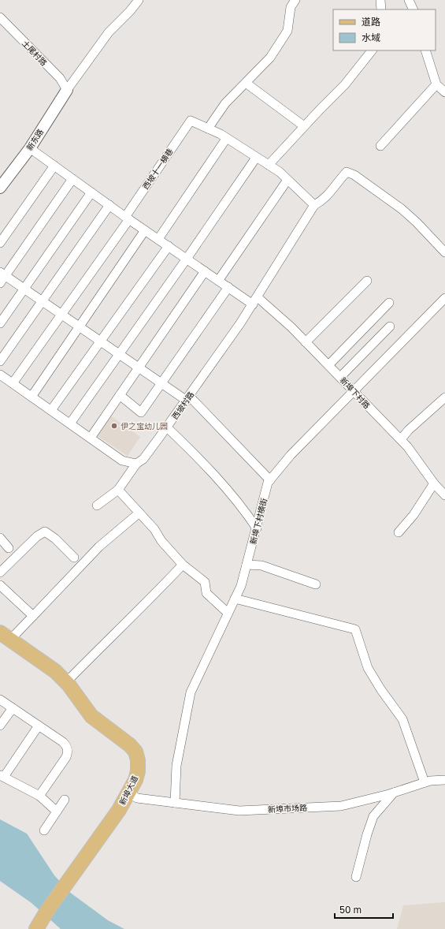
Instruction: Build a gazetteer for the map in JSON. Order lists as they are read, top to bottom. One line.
{"streets":{"main road":["新埠大道"],"street":["土尾村路","新东路","西坡十一横巷","新埠下村路","西坡村路","新埠下村横街","新埠市场路"]},"crossings":[["土尾村路","新东路"],["新东路","新埠下村路"],["西坡十一横巷","新埠下村路"],["新埠下村路","西坡村路"],["新埠下村路","新埠下村横街"],["新埠下村横街","新埠市场路"],["新埠大道","新埠市场路"]],"places":["伊之宝幼儿园"],"legend":["道路","水域"],"scale_bar":"50 m"}
